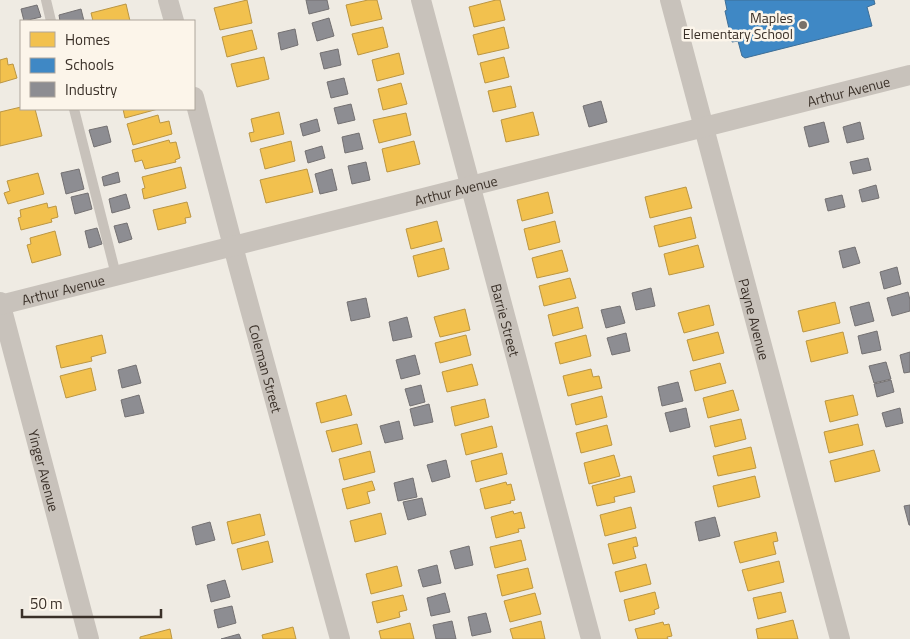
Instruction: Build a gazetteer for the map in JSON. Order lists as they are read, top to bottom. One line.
{"streets":{"street":["Arthur Avenue","Barrie Street","Payne Avenue","Coleman Street","Yinger Avenue"]},"crossings":[["Arthur Avenue","Barrie Street"],["Arthur Avenue","Payne Avenue"],["Arthur Avenue","Coleman Street"],["Arthur Avenue","Yinger Avenue"]],"places":["Maples Elementary School"],"legend":["Homes","Schools","Industry"],"scale_bar":"50 m"}
